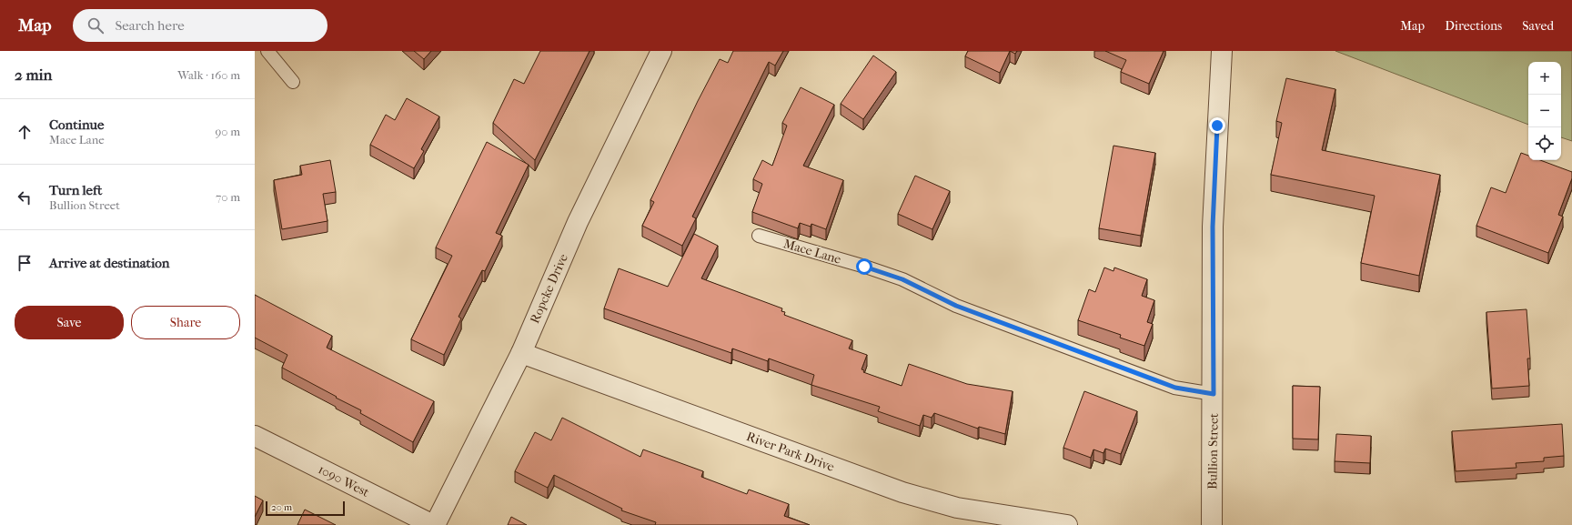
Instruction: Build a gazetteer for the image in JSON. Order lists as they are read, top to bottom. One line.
{"streets":{"street":["Ropcke Drive","River Park Drive","Bullion Street","1090 West"],"lane":["Mace Lane"]},"crossings":[["Mace Lane","Bullion Street"],["Ropcke Drive","River Park Drive"],["Ropcke Drive","1090 West"]],"scale_bar":"20 m","page":{"header":"Map","search":"Search here","nav":["Map","Directions","Saved"],"heading":["2 min","Walk · 160 m"],"map_buttons":["+","−"],"list":[["Continue","Mace Lane","90 m"],["Turn left","Bullion Street","70 m"],"Arrive at destination"],"buttons":["Save","Share"],"scale":"20 m"}}
